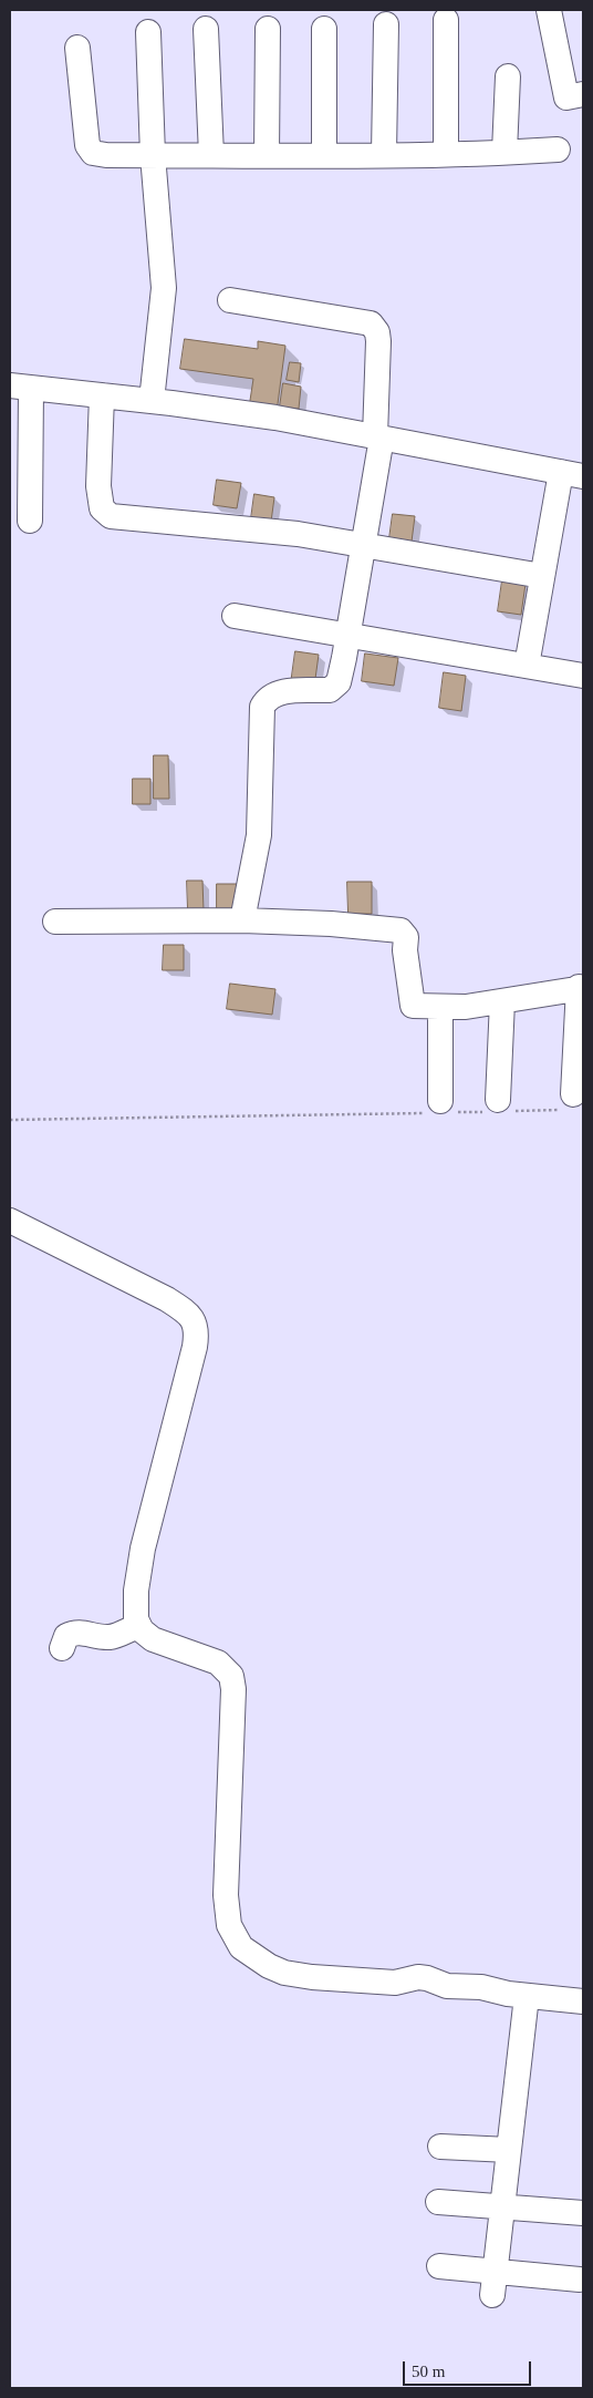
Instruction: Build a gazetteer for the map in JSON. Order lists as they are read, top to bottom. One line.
{"scale_bar":"50 m"}
